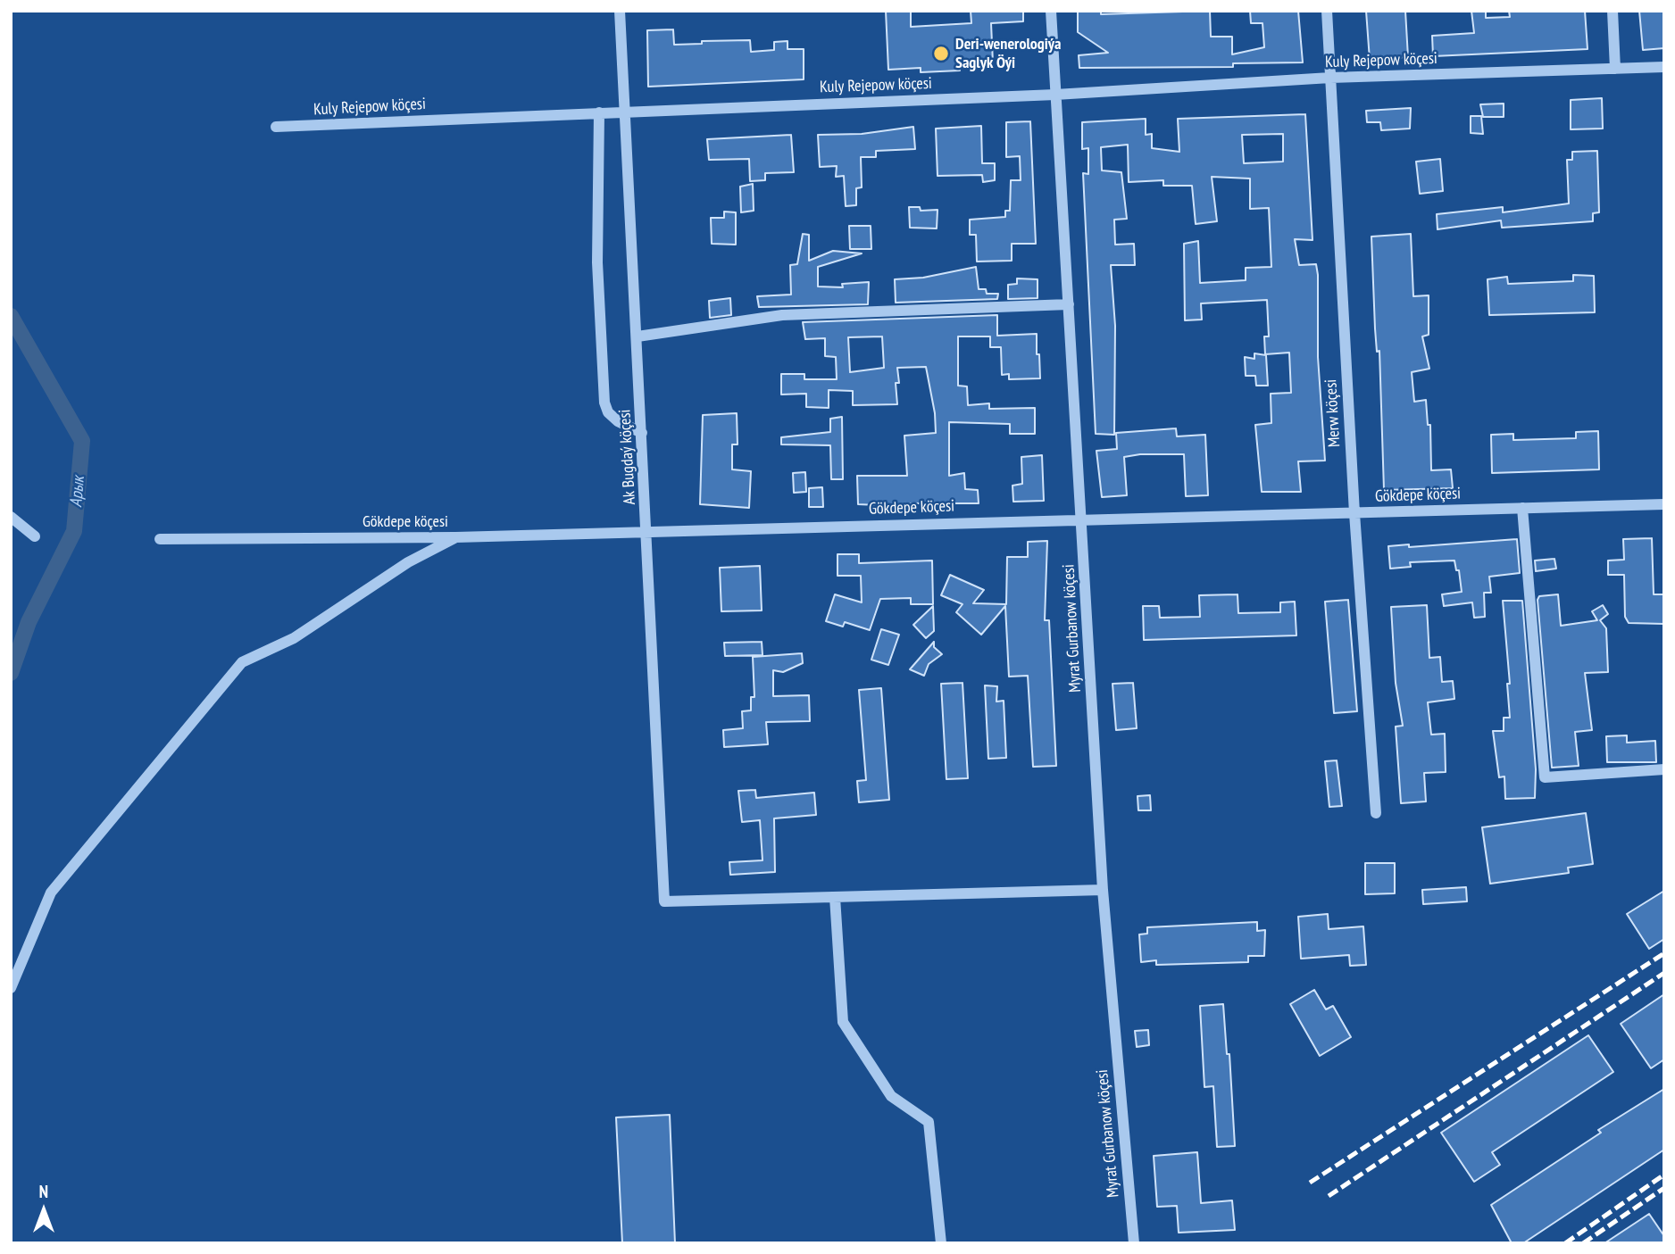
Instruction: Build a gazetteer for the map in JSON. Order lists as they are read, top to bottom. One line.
{"streets":{"street":["Kuly Rejepow köçesi","Merw köçesi","Ak Bugdaý köçesi","Gökdepe köçesi","Myrat Gurbanow köçesi"]},"crossings":[["Kuly Rejepow köçesi","Merw köçesi"],["Kuly Rejepow köçesi","Ak Bugdaý köçesi"],["Kuly Rejepow köçesi","Myrat Gurbanow köçesi"],["Merw köçesi","Gökdepe köçesi"],["Ak Bugdaý köçesi","Gökdepe köçesi"],["Gökdepe köçesi","Myrat Gurbanow köçesi"]],"water":["Арык"],"places":["Deri-wenerologiýa Saglyk Öýi"],"north":"top"}
